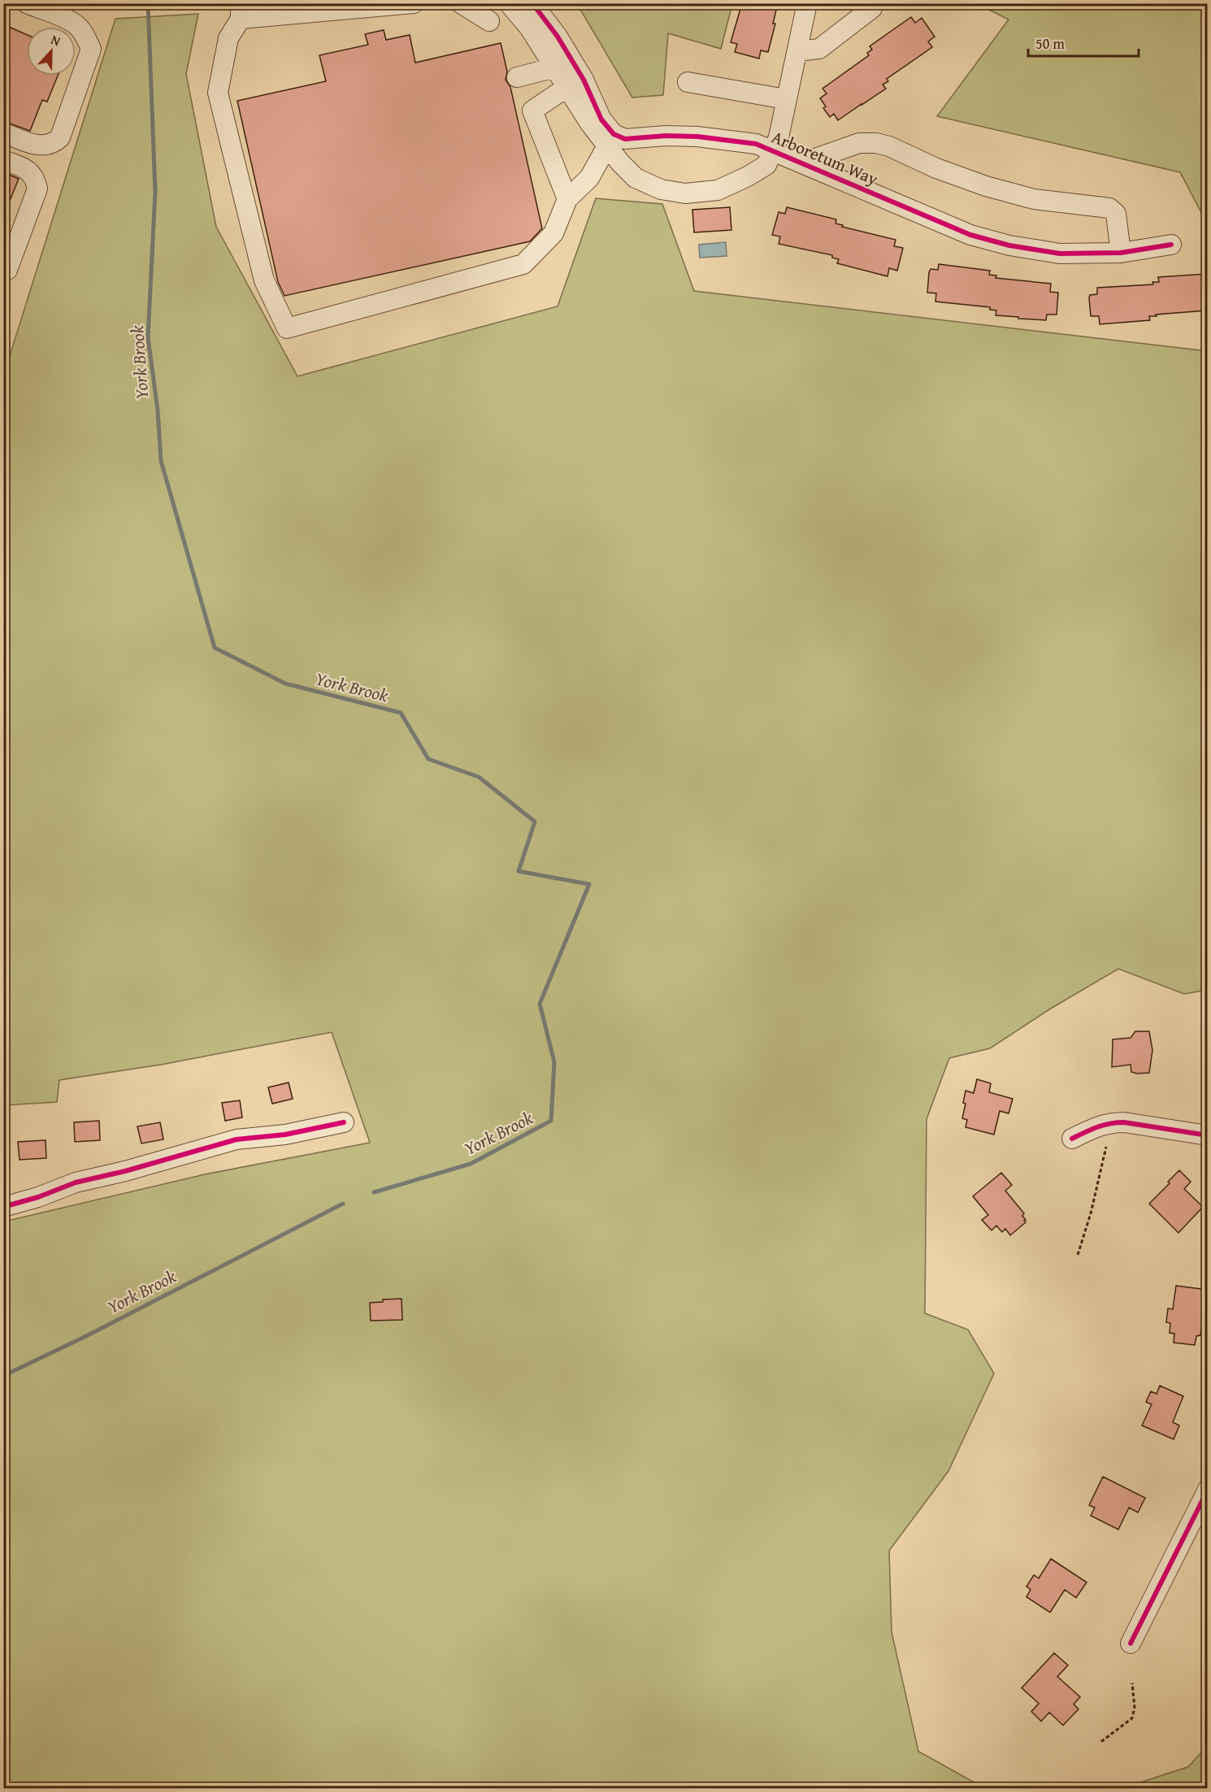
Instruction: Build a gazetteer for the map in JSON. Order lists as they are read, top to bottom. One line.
{"streets":{"street":["Arboretum Way"]},"water":["York Brook"],"scale_bar":"50 m","north":"top"}
